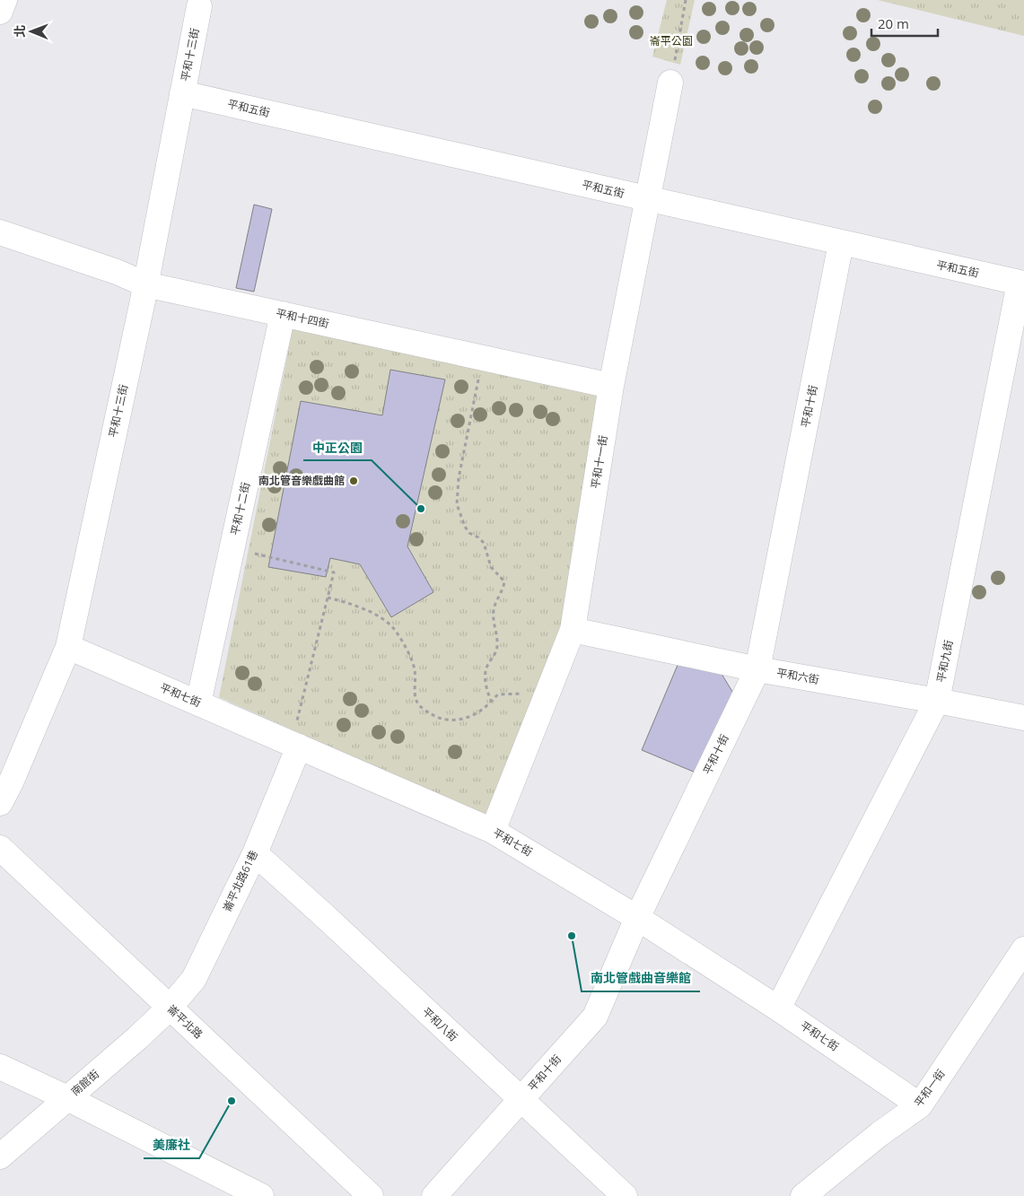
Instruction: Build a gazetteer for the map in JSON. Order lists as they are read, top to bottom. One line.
{"streets":{"street":["平和十三街","平和五街","平和十四街","平和十街","平和十一街","平和十二街","平和九街","平和六街","平和七街","崙平北路61巷","崙平北路","平和八街","南館街","平和一街"]},"crossings":[["平和十三街","平和五街"],["平和十三街","平和十四街"],["平和十三街","平和七街"],["平和五街","平和十街"],["平和五街","平和十一街"],["平和五街","平和九街"],["平和十四街","平和十一街"],["平和十四街","平和十二街"],["平和十街","平和六街"],["平和十街","平和七街"],["平和十街","平和八街"],["平和十一街","平和六街"],["平和十一街","平和七街"],["平和十二街","平和七街"],["平和九街","平和六街"],["平和九街","平和七街"],["平和七街","崙平北路61巷"],["平和七街","平和一街"],["崙平北路61巷","崙平北路"],["崙平北路61巷","平和八街"],["崙平北路61巷","南館街"],["崙平北路","南館街"]],"parks":["崙平公園"],"places":["南北管音樂戲曲館","中正公園","南北管戲曲音樂館","美廉社"],"scale_bar":"20 m","north":"left"}
